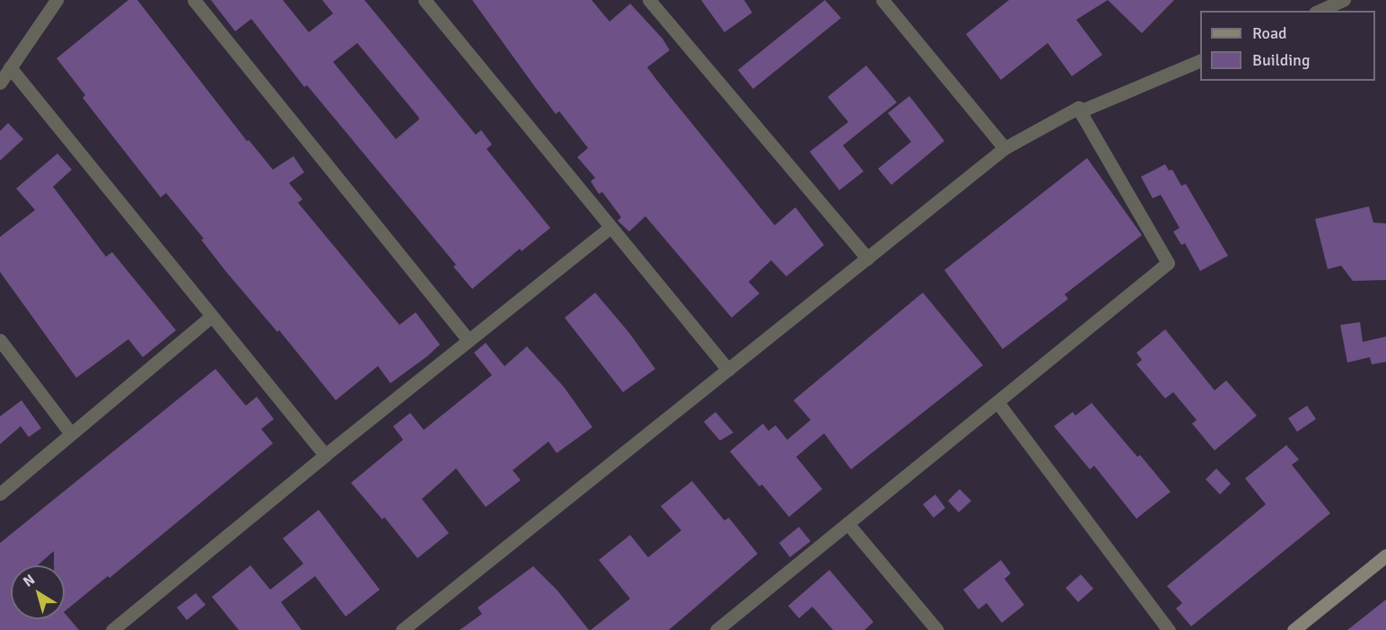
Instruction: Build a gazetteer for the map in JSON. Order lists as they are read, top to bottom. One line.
{"legend":["Road","Building"],"north":"top left"}
